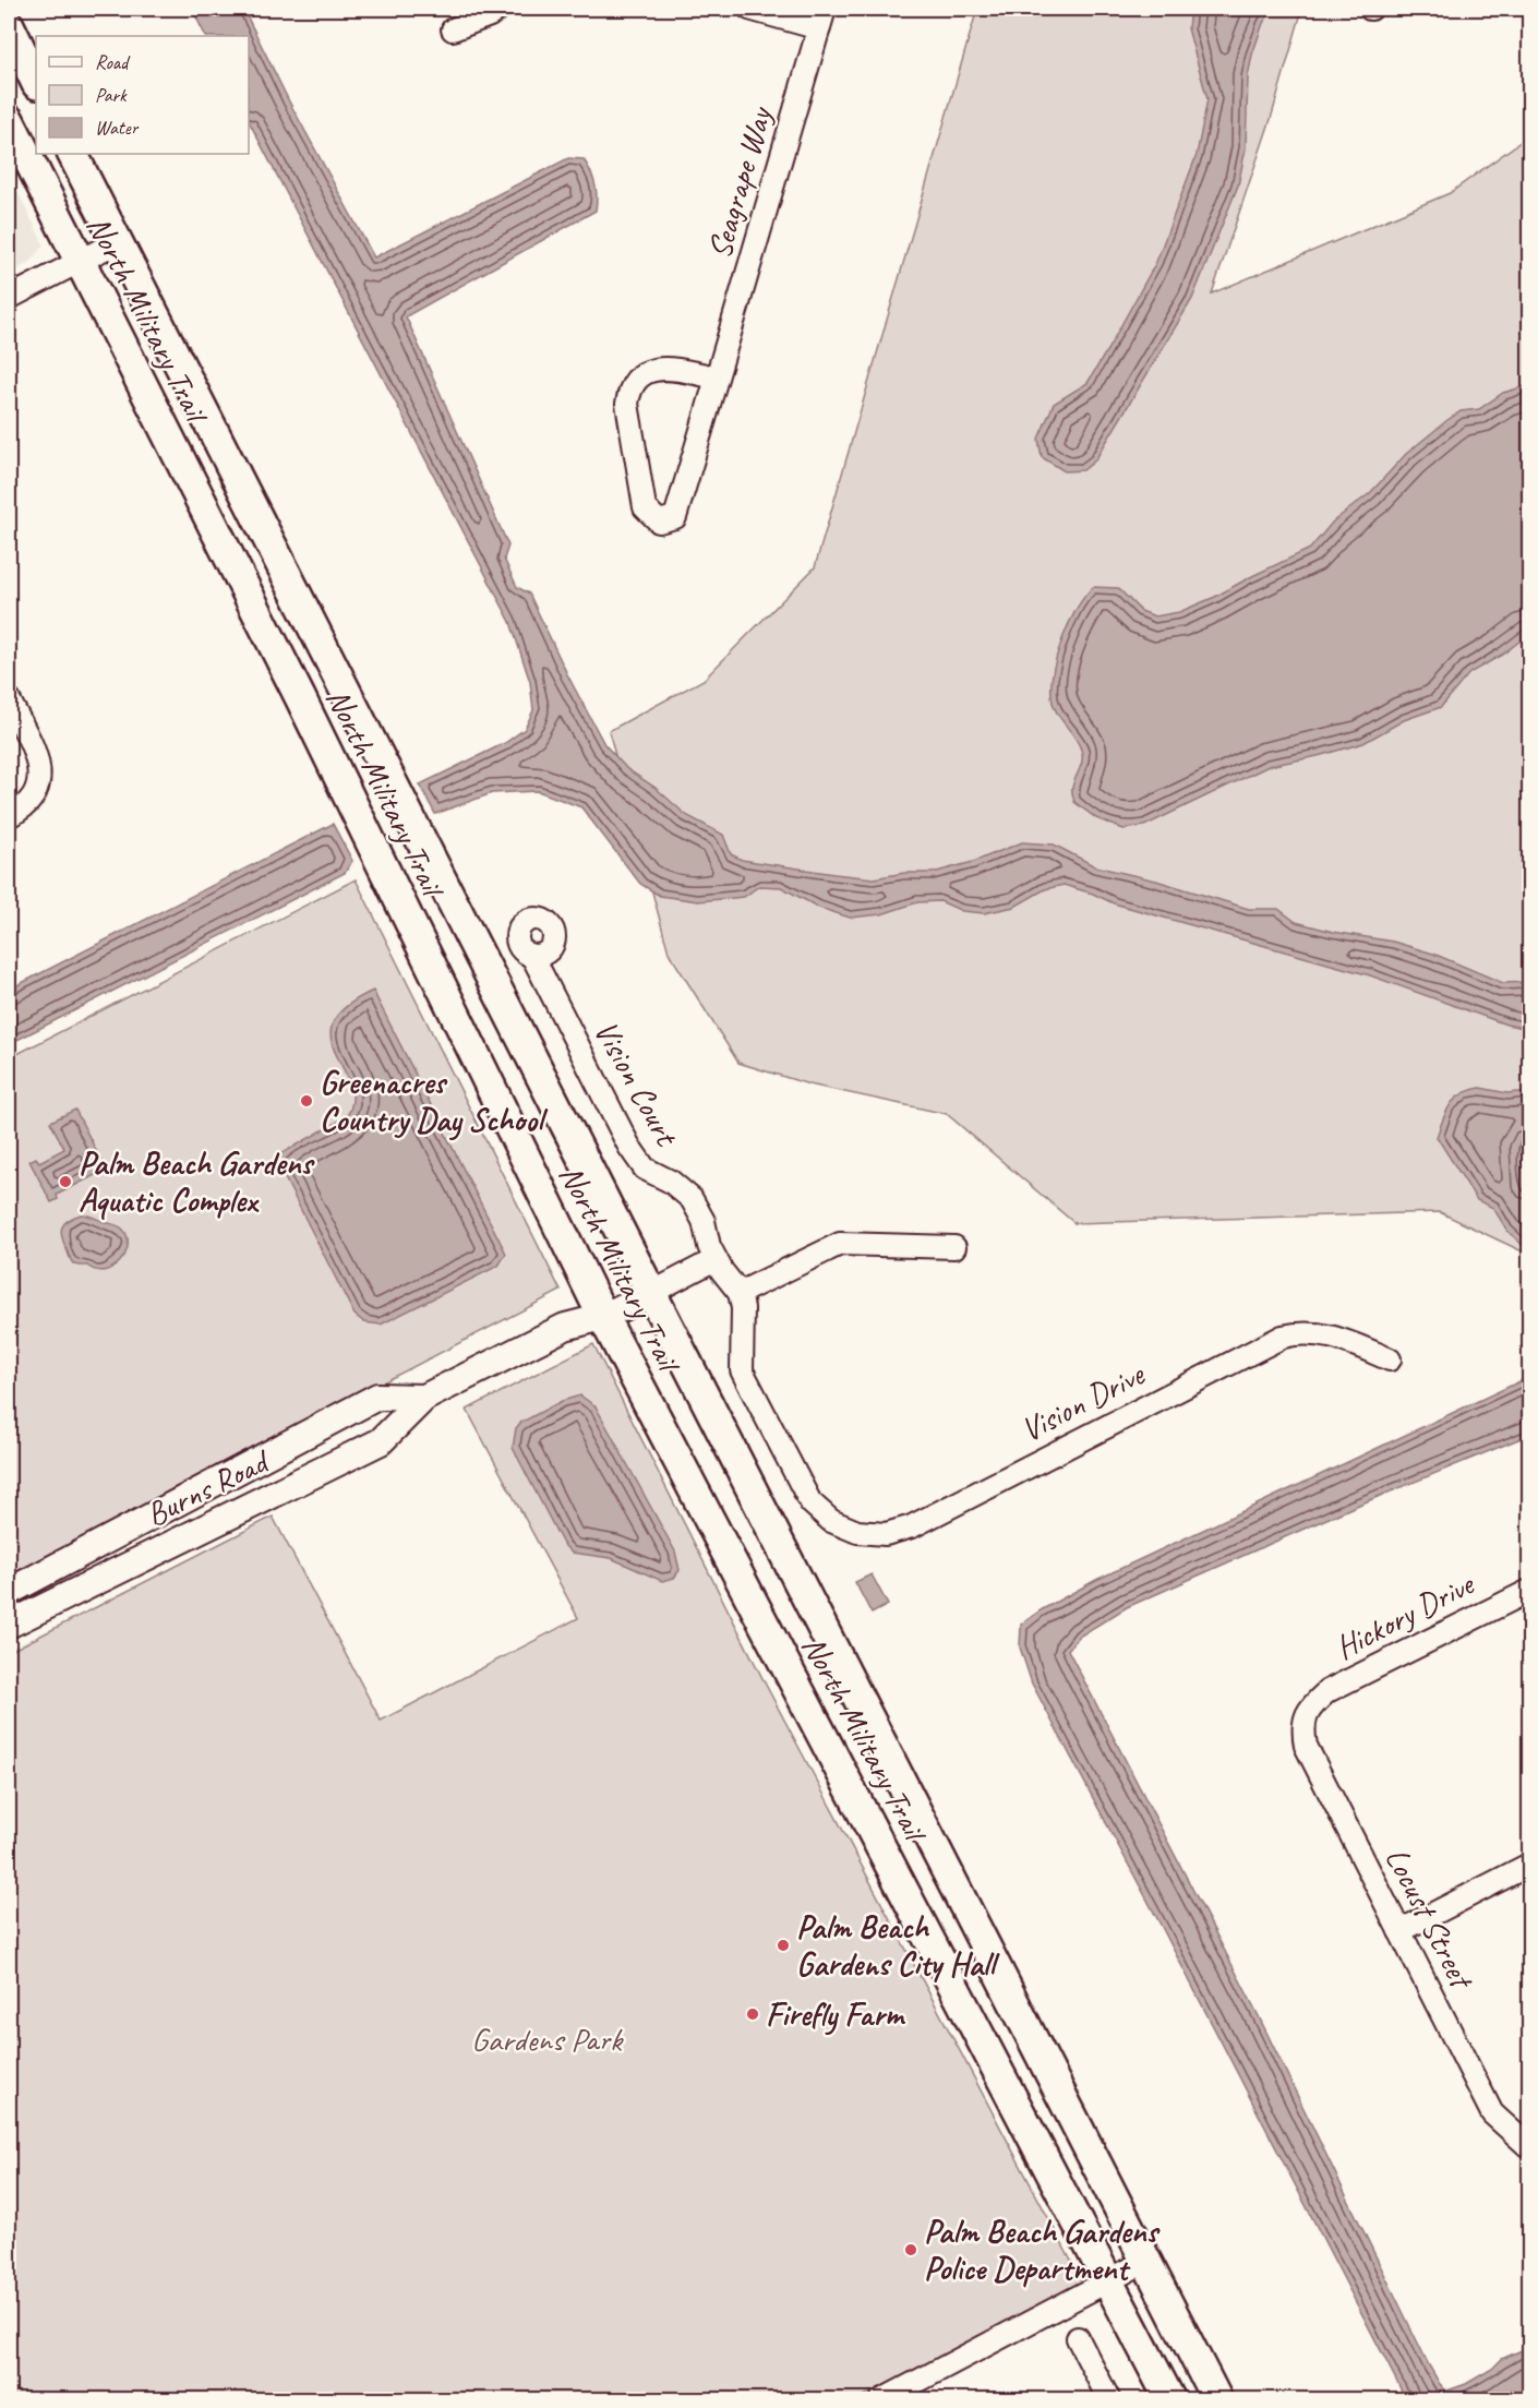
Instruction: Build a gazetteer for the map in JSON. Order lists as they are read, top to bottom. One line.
{"streets":{"main road":["North Military Trail"],"street":["Seagrape Way","Vision Court","Vision Drive","Burns Road","Hickory Drive","Locust Street"]},"crossings":[["North Military Trail","Burns Road"],["Hickory Drive","Locust Street"]],"parks":["Gardens Park"],"places":["Greenacres Country Day School","Palm Beach Gardens Aquatic Complex","Palm Beach Gardens City Hall","Firefly Farm","Palm Beach Gardens Police Department"],"legend":["Road","Park","Water"]}
